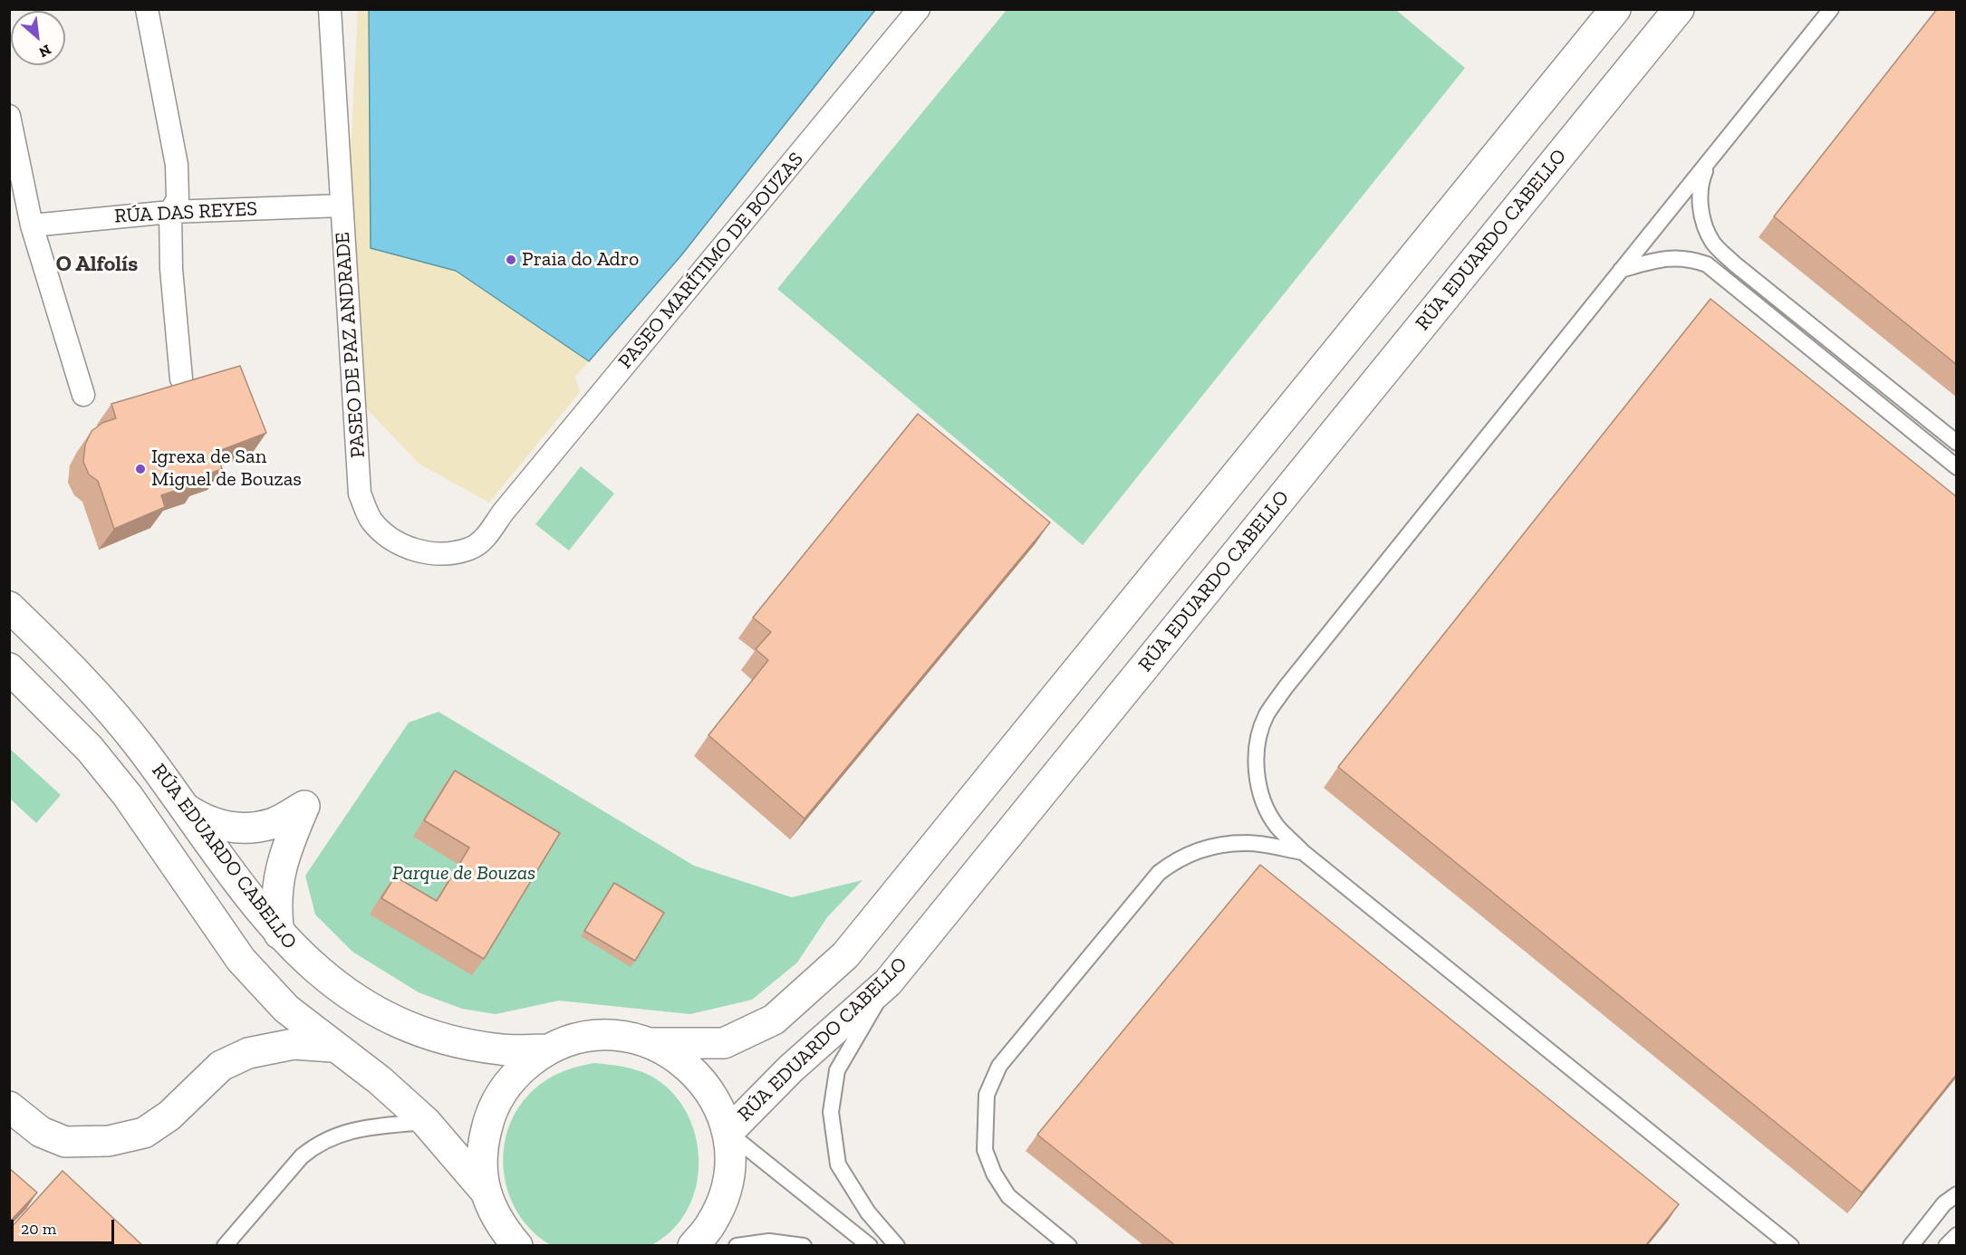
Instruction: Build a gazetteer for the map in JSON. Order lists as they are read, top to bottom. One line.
{"streets":{"main road":["RÚA EDUARDO CABELLO"],"street":["RÚA DAS REYES","PASEO MARÍTIMO DE BOUZAS","PASEO DE PAZ ANDRADE"]},"crossings":[["RÚA DAS REYES","PASEO DE PAZ ANDRADE"],["PASEO MARÍTIMO DE BOUZAS","PASEO DE PAZ ANDRADE"]],"districts":["O Alfolís"],"parks":["Parque de Bouzas"],"places":["Praia do Adro","Igrexa de San Miguel de Bouzas"],"scale_bar":"20 m","north":"bottom right"}
